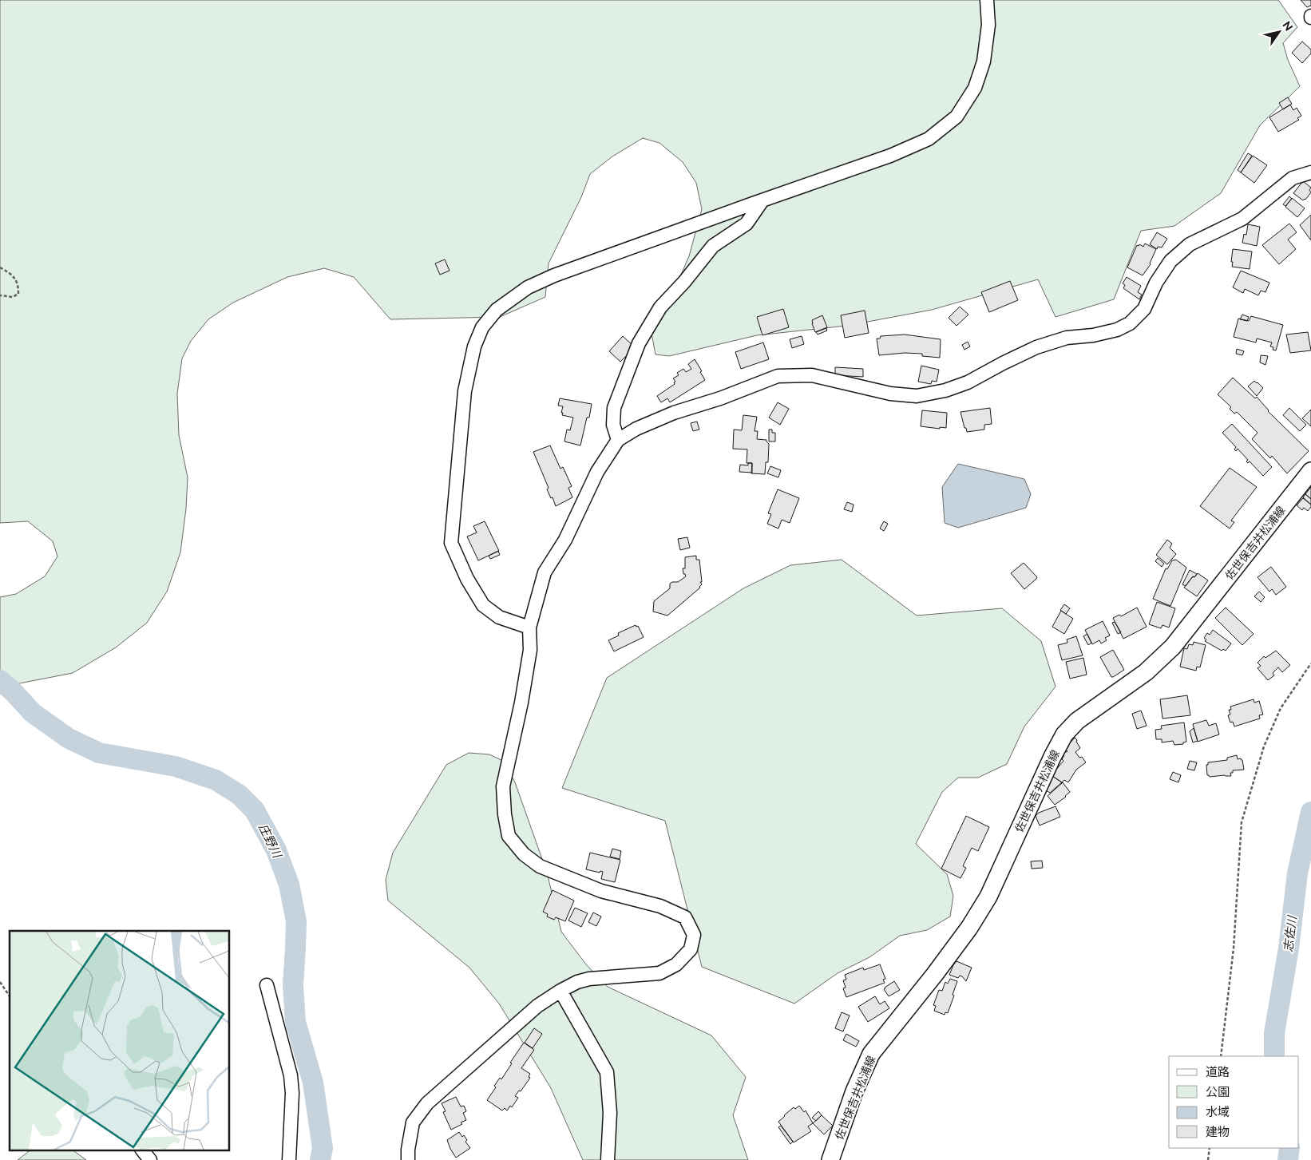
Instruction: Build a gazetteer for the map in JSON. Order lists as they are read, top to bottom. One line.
{"streets":{"main road":["佐世保吉井松浦線"]},"water":["庄野川","志佐川"],"legend":["道路","公園","水域","建物"],"north":"top right"}
